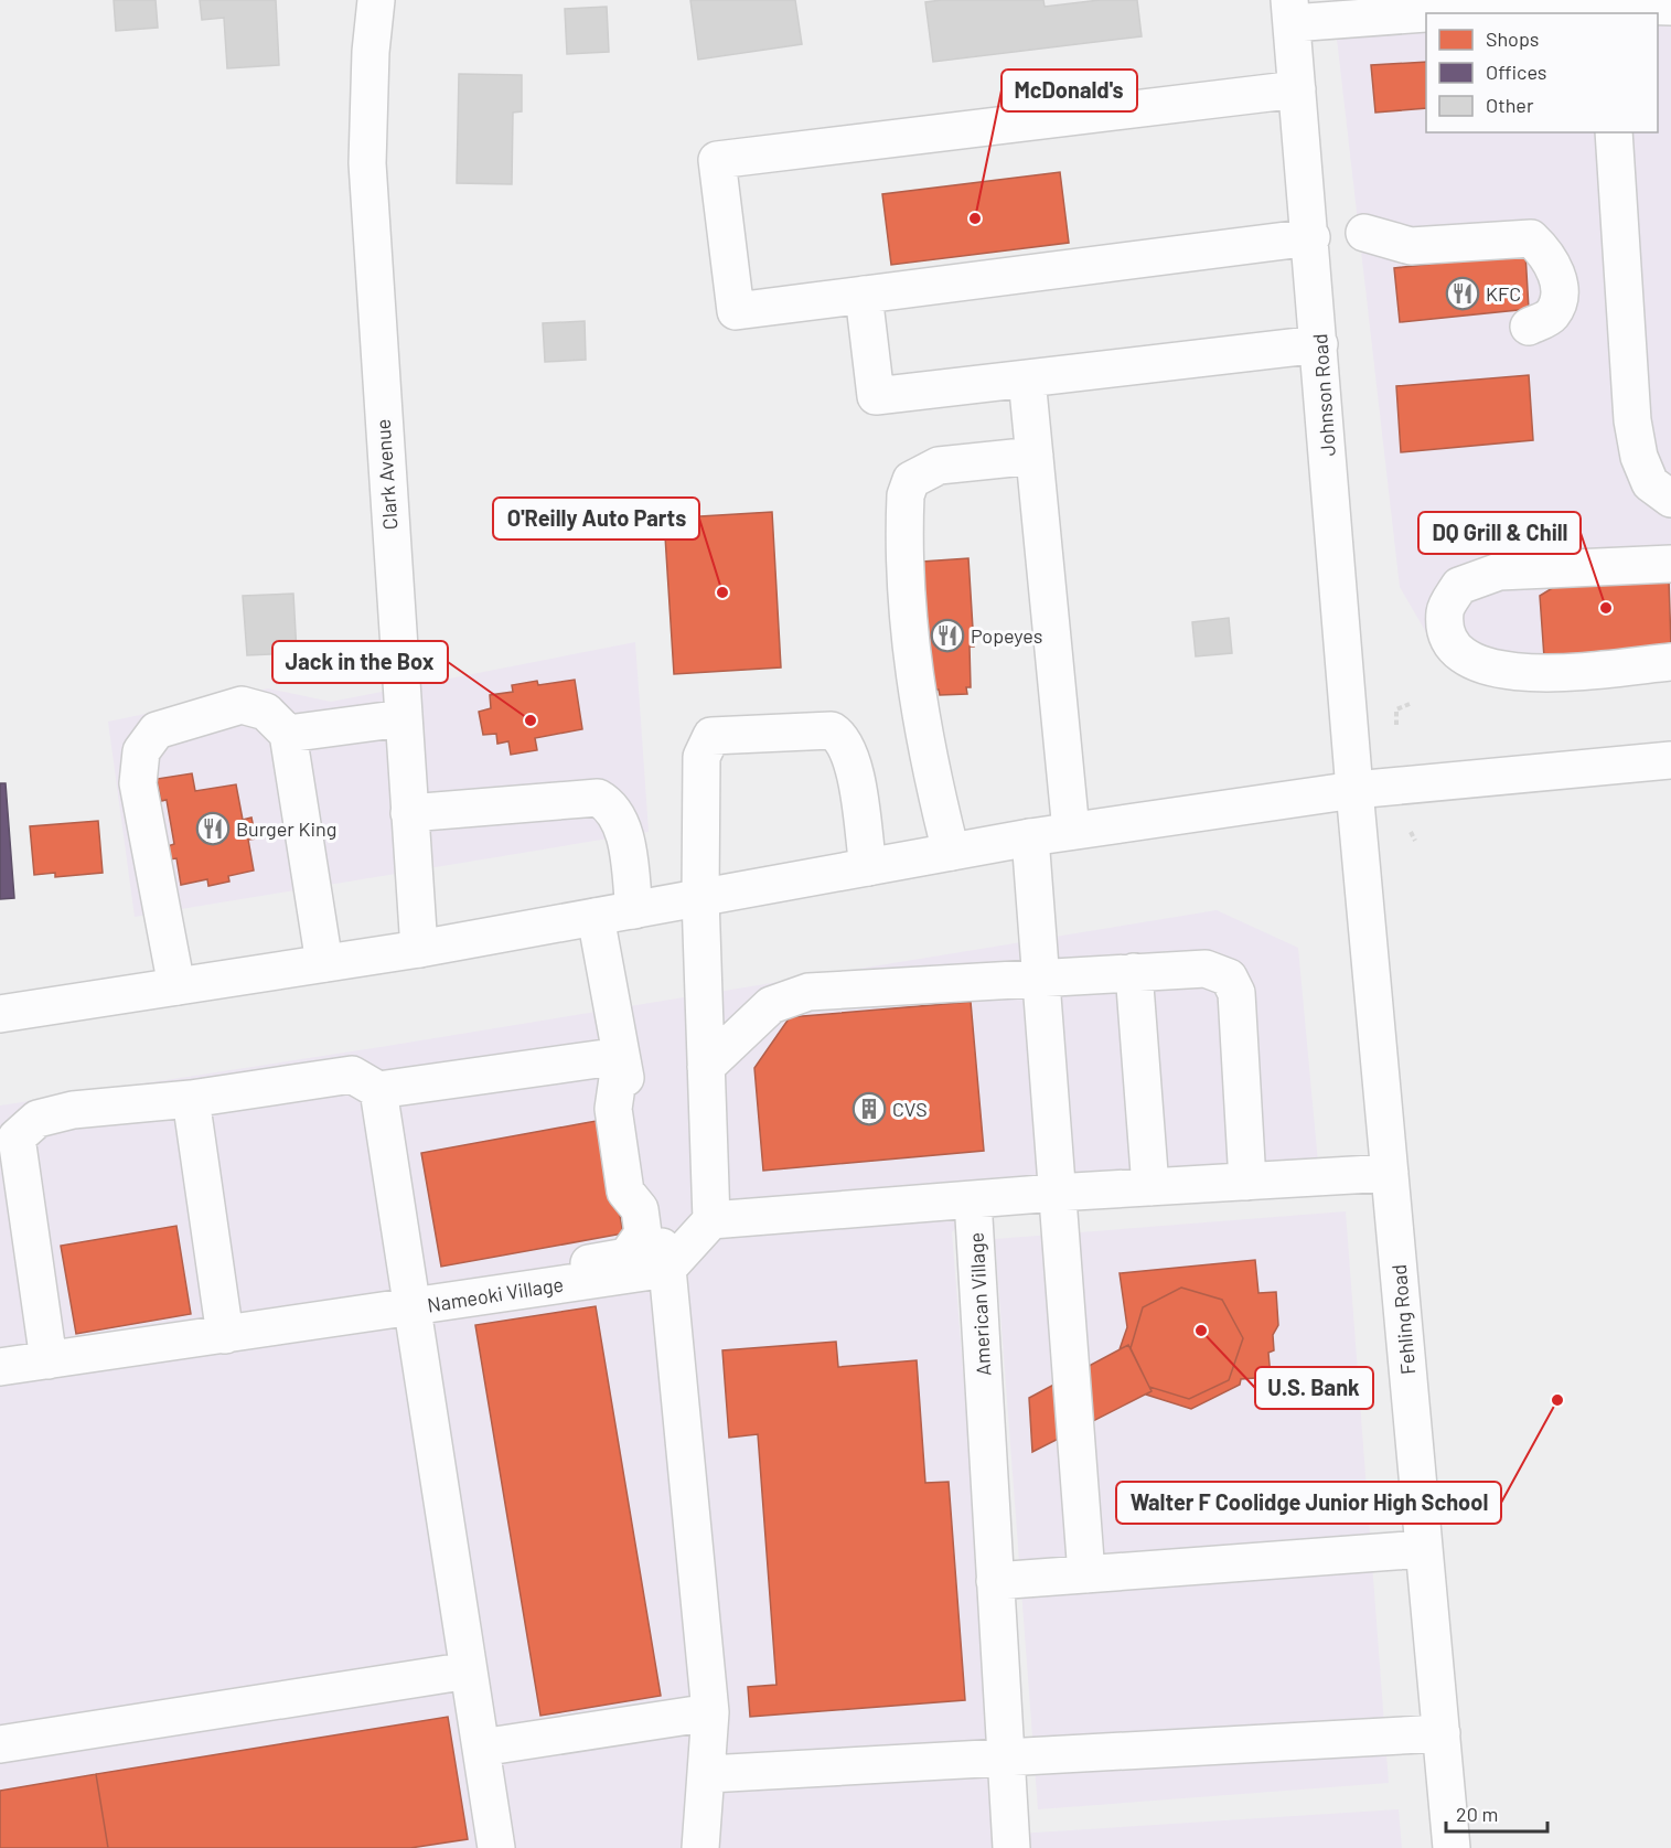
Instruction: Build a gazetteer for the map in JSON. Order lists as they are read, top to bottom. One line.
{"streets":{"street":["Johnson Road","Clark Avenue","Nameoki Village","American Village","Fehling Road"]},"crossings":[["Johnson Road","Fehling Road"]],"places":{"other":["McDonald's","O'Reilly Auto Parts","DQ Grill & Chill","Jack in the Box","U.S. Bank","Walter F Coolidge Junior High School"],"restaurant":["KFC","Popeyes","Burger King"],"building":["CVS"]},"legend":["Shops","Offices","Other"],"scale_bar":"20 m"}
